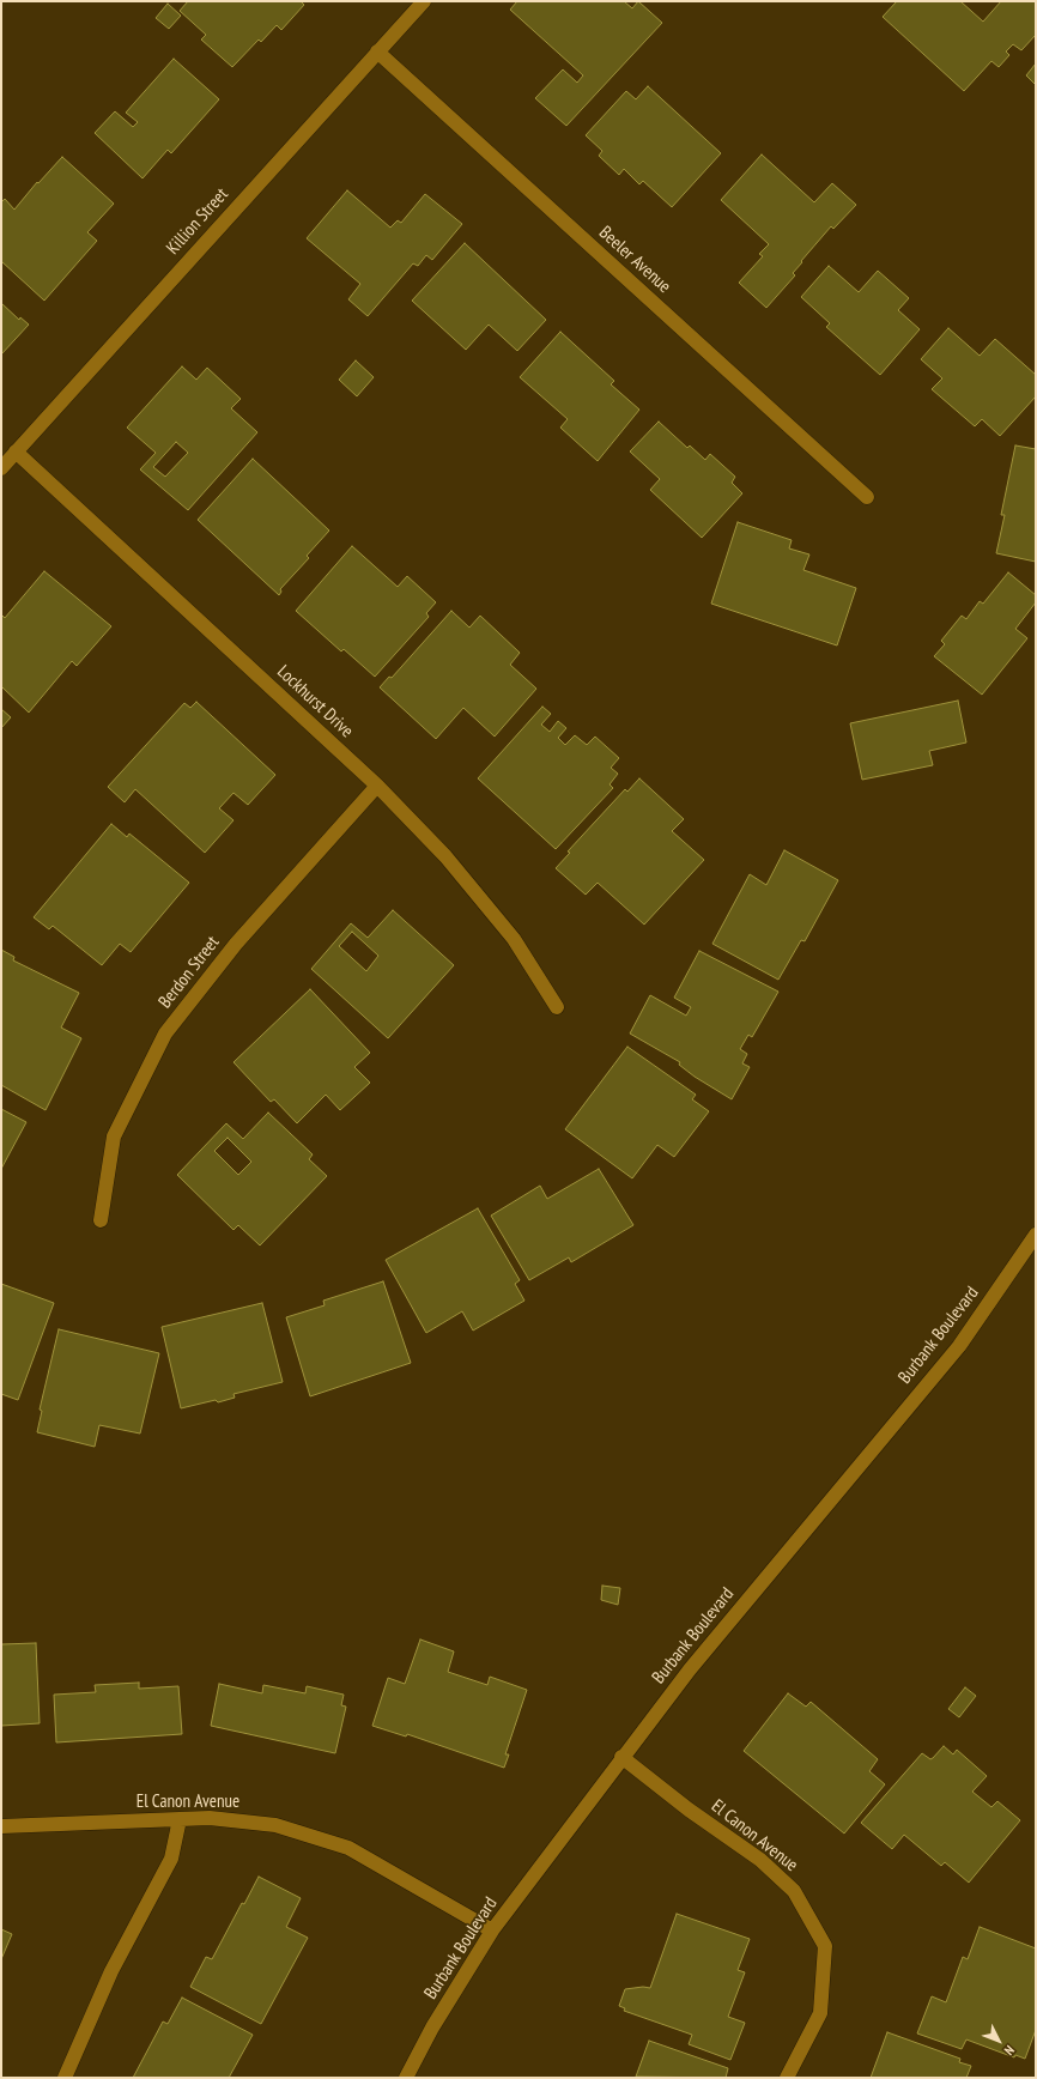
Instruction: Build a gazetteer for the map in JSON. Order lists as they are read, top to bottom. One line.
{"streets":{"street":["Killion Street","Beeler Avenue","Lockhurst Drive","Berdon Street","Burbank Boulevard","El Canon Avenue"]},"crossings":[["Killion Street","Beeler Avenue"],["Killion Street","Lockhurst Drive"],["Lockhurst Drive","Berdon Street"],["Burbank Boulevard","El Canon Avenue"]],"north":"bottom right"}
